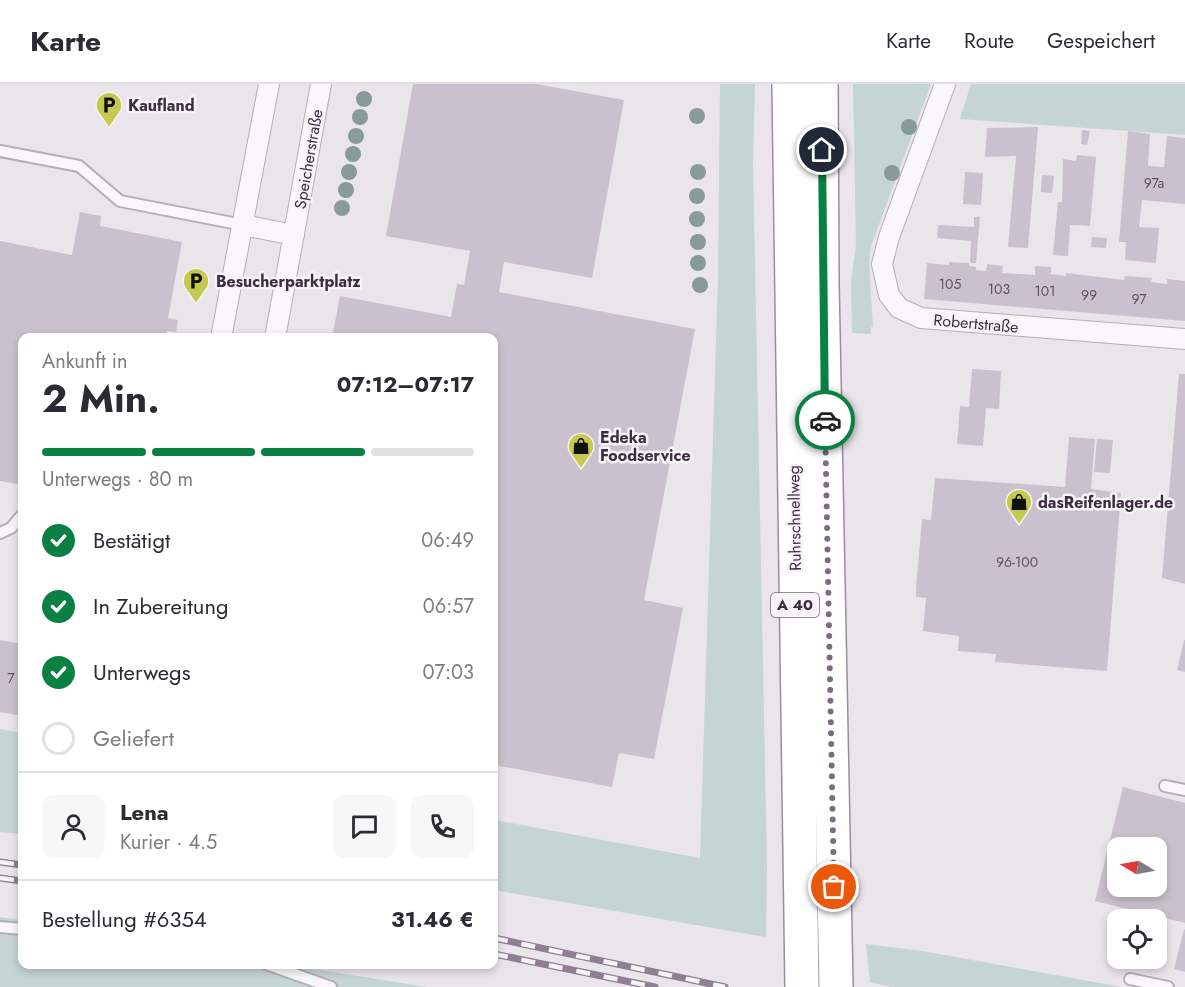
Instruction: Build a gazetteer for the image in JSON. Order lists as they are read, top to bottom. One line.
{"streets":{"highway":["Ruhrschnellweg","A 40"],"street":["Speicherstraße","Robertstraße"]},"places":{"parking":["Kaufland","Besucherparktplatz"],"shop":["Edeka Foodservice","dasReifenlager.de"]},"house_numbers":["97a","105","103","101","99","97","96-100","7"],"north":"left","page":{"header":"Karte","nav":["Karte","Route","Gespeichert"],"heading":["2 Min.","Ankunft in","07:12–07:17"],"panel":["Lena","Kurier · 4.5","Bestellung #6354","31.46 €"],"bar":"Unterwegs · 80 m","list":[["Bestätigt","06:49"],["In Zubereitung","06:57"],["Unterwegs","07:03"],"Geliefert"]}}
